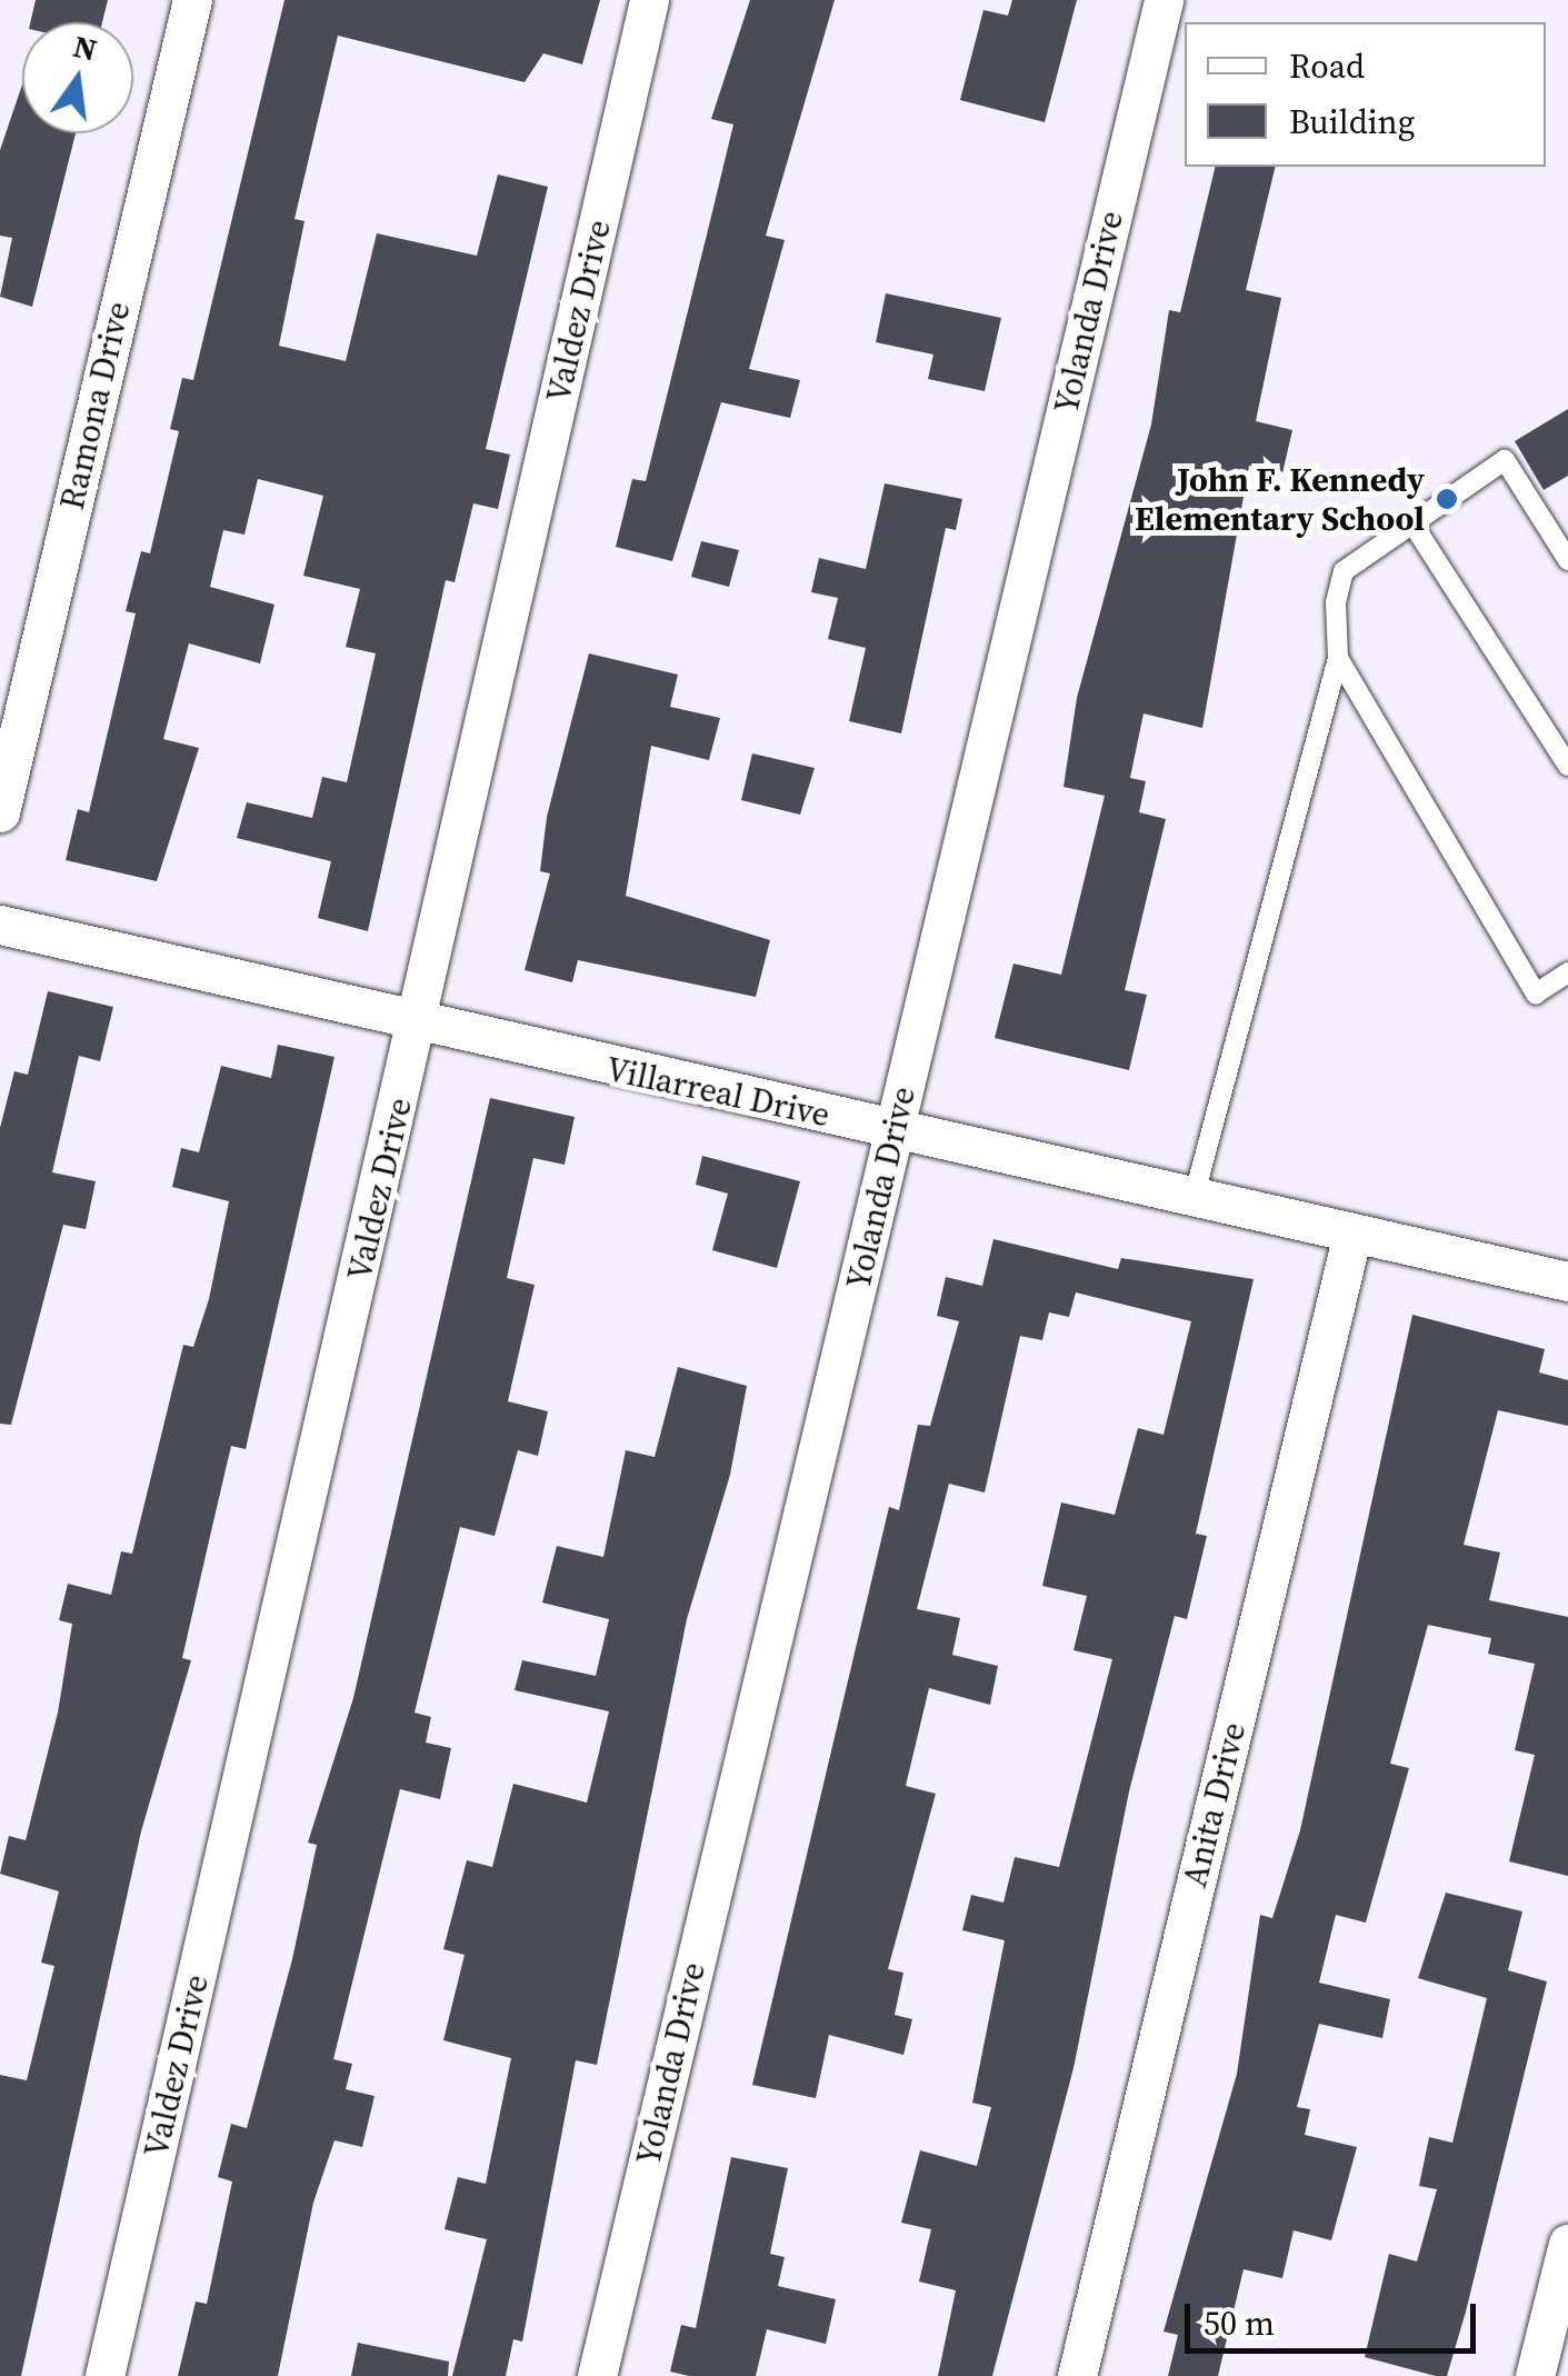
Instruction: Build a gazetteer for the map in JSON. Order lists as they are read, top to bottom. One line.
{"streets":{"street":["Valdez Drive","Yolanda Drive","Ramona Drive","Villarreal Drive","Anita Drive"]},"crossings":[["Valdez Drive","Villarreal Drive"],["Yolanda Drive","Villarreal Drive"],["Villarreal Drive","Anita Drive"]],"places":["John F. Kennedy Elementary School"],"legend":["Road","Building"],"scale_bar":"50 m","north":"top"}
